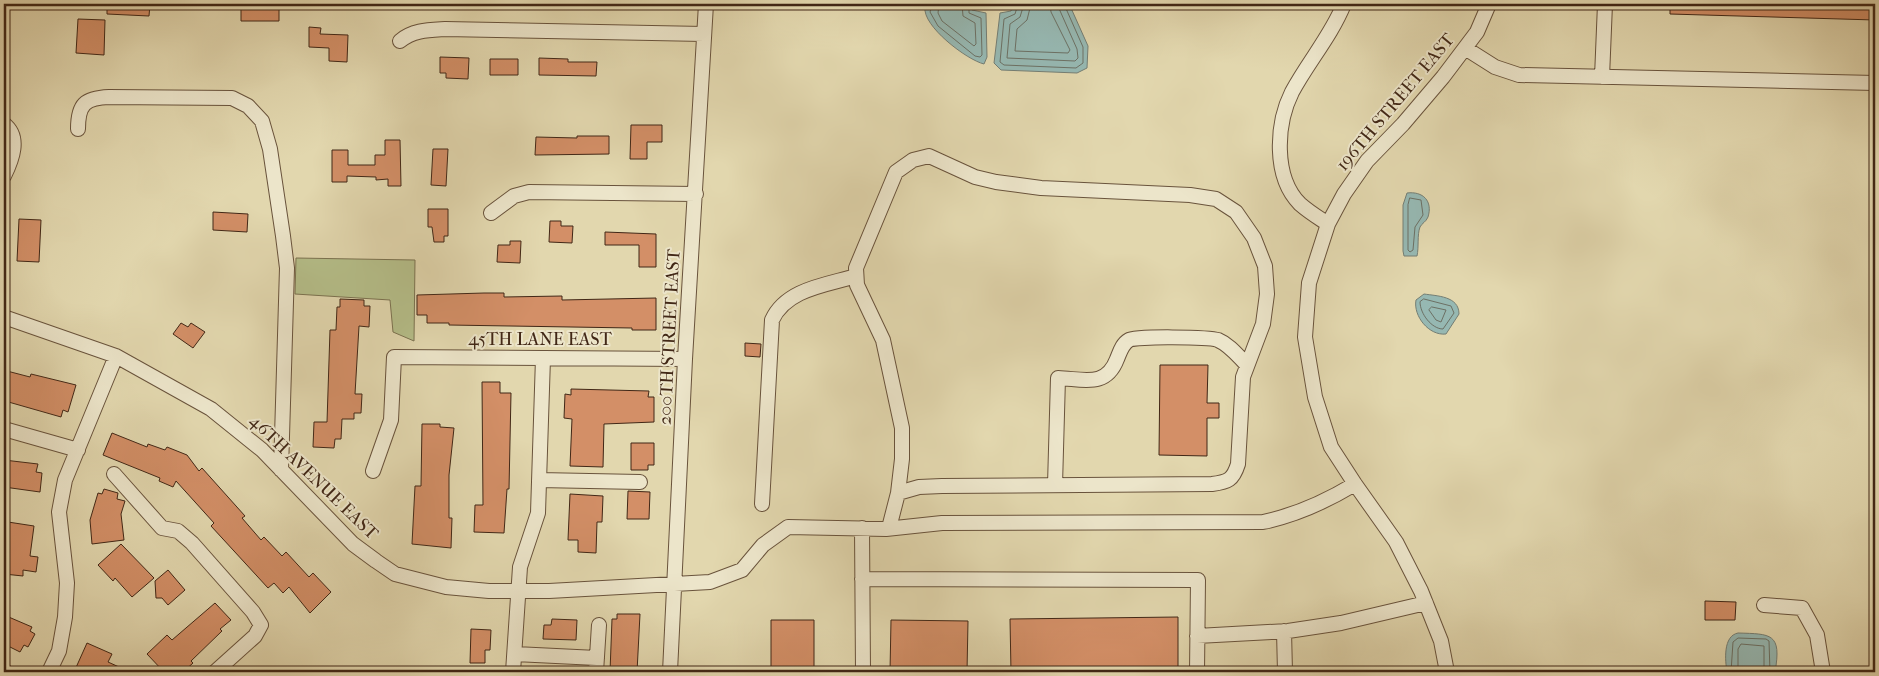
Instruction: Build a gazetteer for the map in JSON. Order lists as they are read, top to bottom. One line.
{"streets":{"street":["196TH STREET EAST","200TH STREET EAST","45TH LANE EAST","46TH AVENUE EAST"]},"crossings":[["196TH STREET EAST","46TH AVENUE EAST"],["200TH STREET EAST","45TH LANE EAST"],["200TH STREET EAST","46TH AVENUE EAST"]]}
